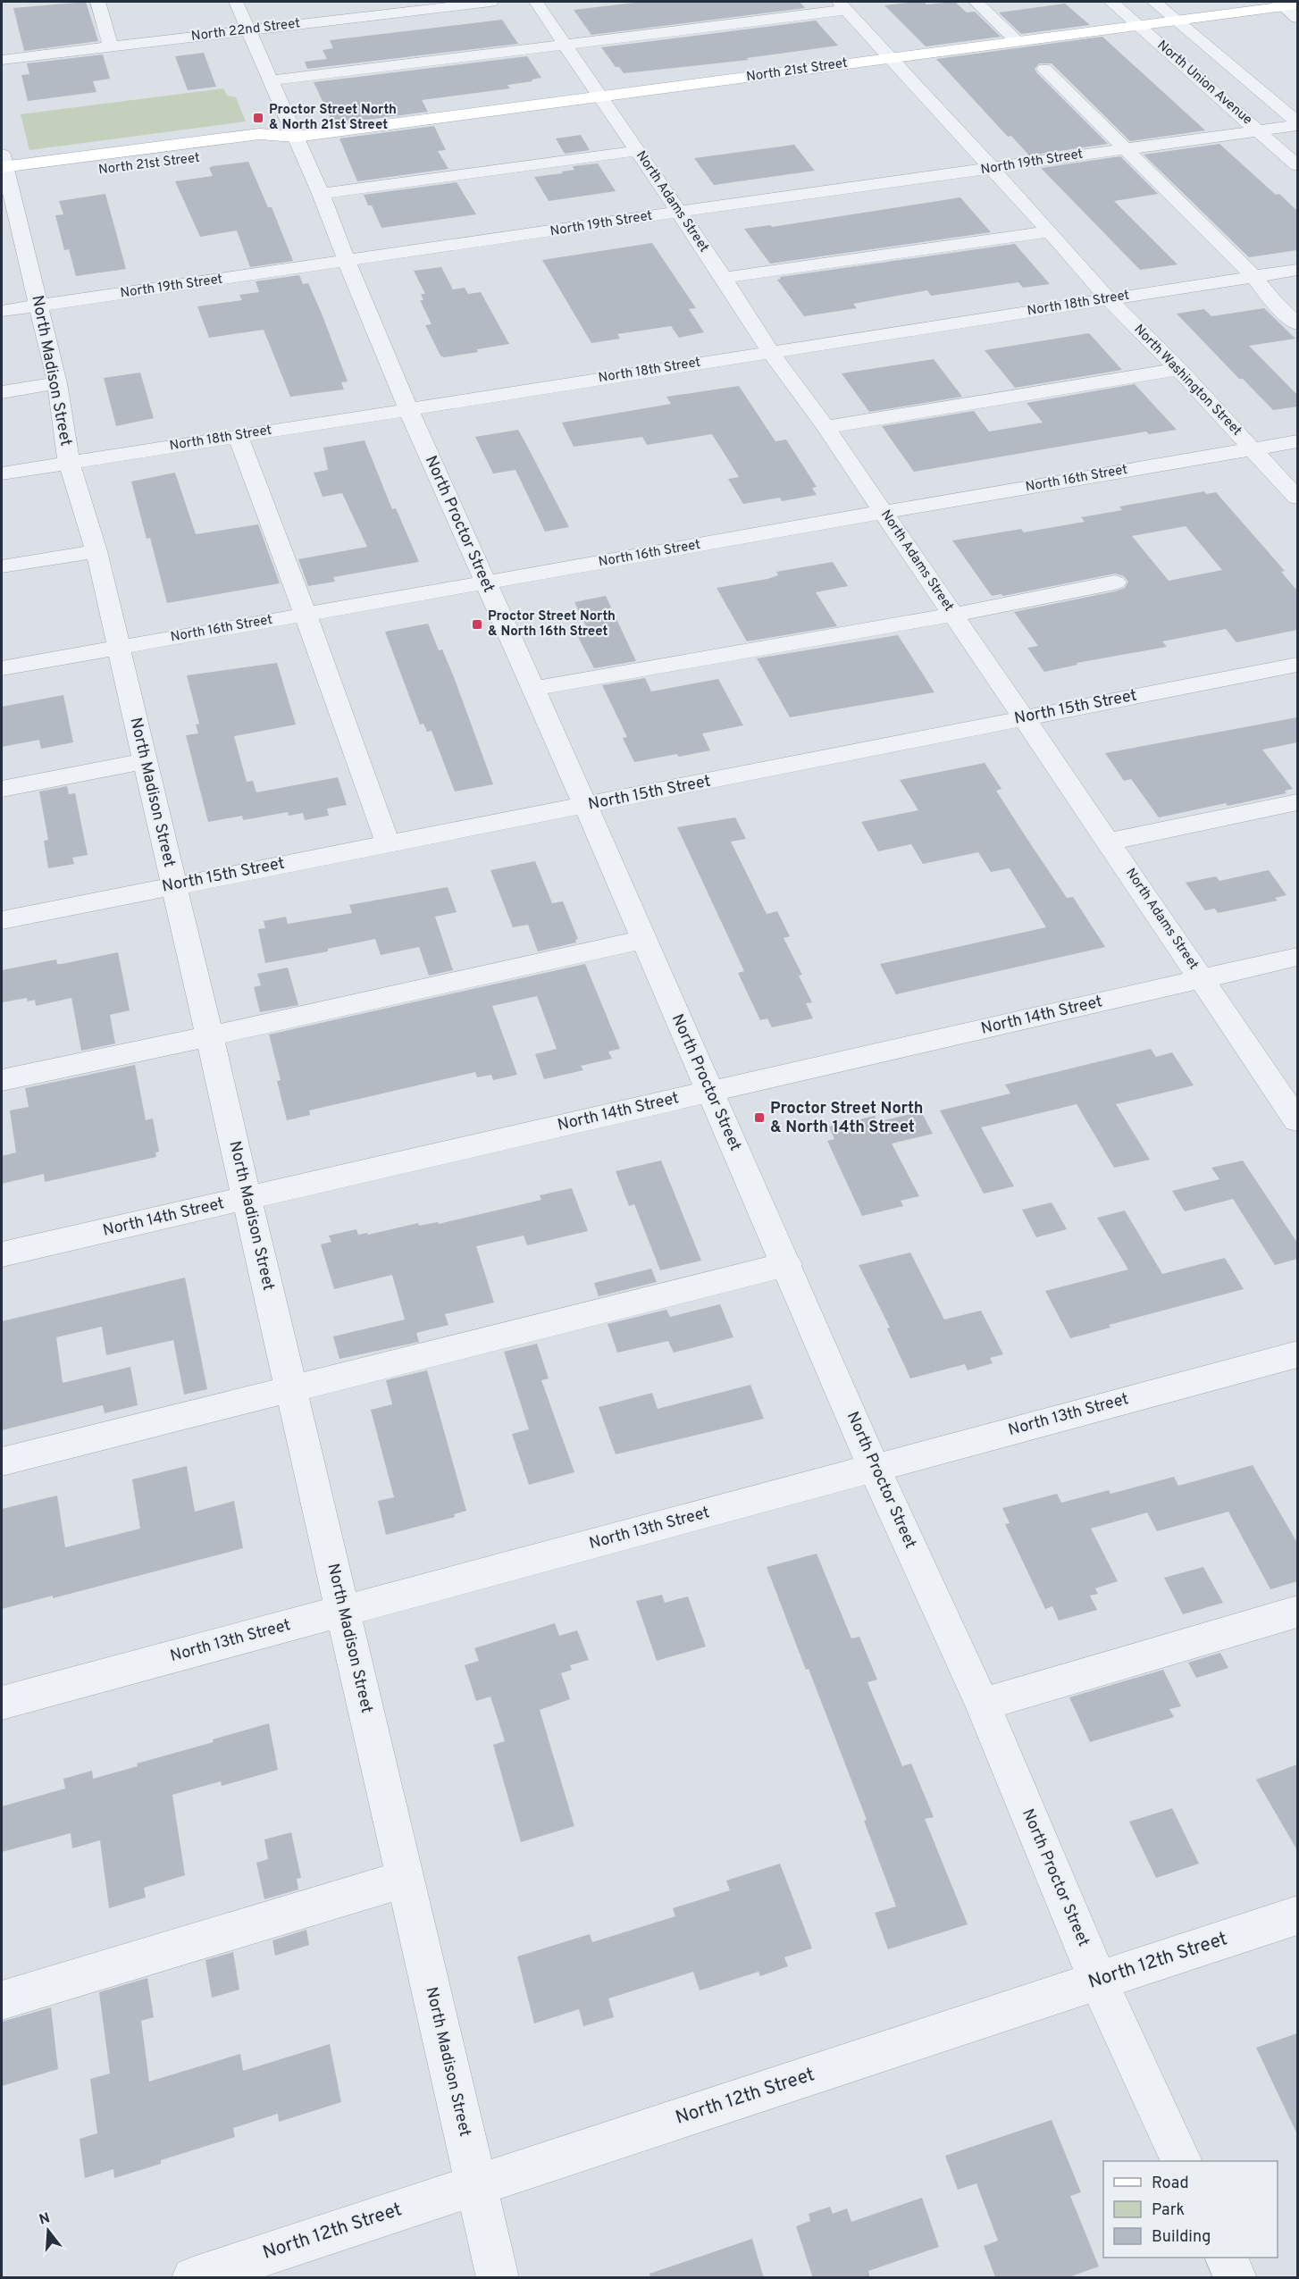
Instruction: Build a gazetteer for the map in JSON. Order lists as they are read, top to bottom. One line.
{"streets":{"main road":["North 21st Street"],"street":["North 22nd Street","North Union Avenue","North 19th Street","North Adams Street","North 18th Street","North Madison Street","North Washington Street","North 16th Street","North Proctor Street","North 15th Street","North 14th Street","North 13th Street","North 12th Street"]},"crossings":[["North 22nd Street","North Proctor Street"],["North 21st Street","North Union Avenue"],["North 21st Street","North Adams Street"],["North 21st Street","North Madison Street"],["North 21st Street","North Washington Street"],["North 21st Street","North Proctor Street"],["North Union Avenue","North 19th Street"],["North 19th Street","North Adams Street"],["North 19th Street","North Madison Street"],["North 19th Street","North Washington Street"],["North 19th Street","North Proctor Street"],["North Adams Street","North 18th Street"],["North Adams Street","North 16th Street"],["North Adams Street","North 15th Street"],["North Adams Street","North 14th Street"],["North 18th Street","North Madison Street"],["North 18th Street","North Washington Street"],["North 18th Street","North Proctor Street"],["North Madison Street","North 16th Street"],["North Madison Street","North 15th Street"],["North Madison Street","North 14th Street"],["North Madison Street","North 13th Street"],["North Madison Street","North 12th Street"],["North Washington Street","North 16th Street"],["North 16th Street","North Proctor Street"],["North Proctor Street","North 15th Street"],["North Proctor Street","North 14th Street"],["North Proctor Street","North 13th Street"],["North Proctor Street","North 12th Street"]],"places":{"transit":["Proctor Street North & North 21st Street","Proctor Street North & North 16th Street","Proctor Street North & North 14th Street"]},"legend":["Road","Park","Building"],"north":"top"}
